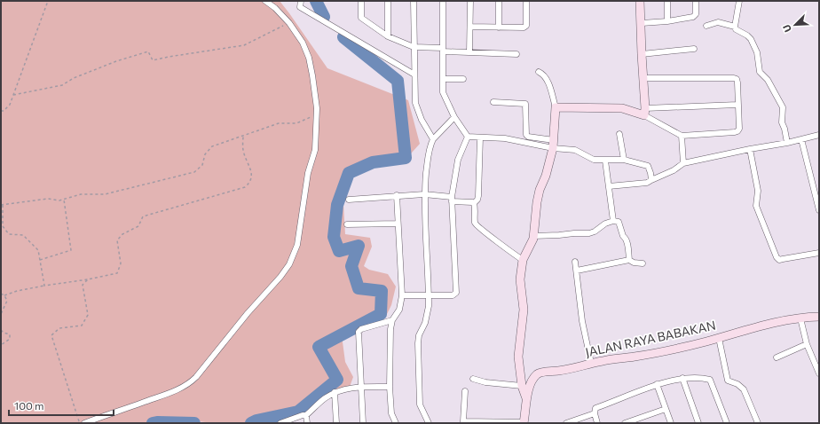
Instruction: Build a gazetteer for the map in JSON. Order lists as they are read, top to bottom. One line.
{"streets":{"street":["JALAN RAYA BABAKAN"]},"scale_bar":"100 m","north":"bottom left"}
